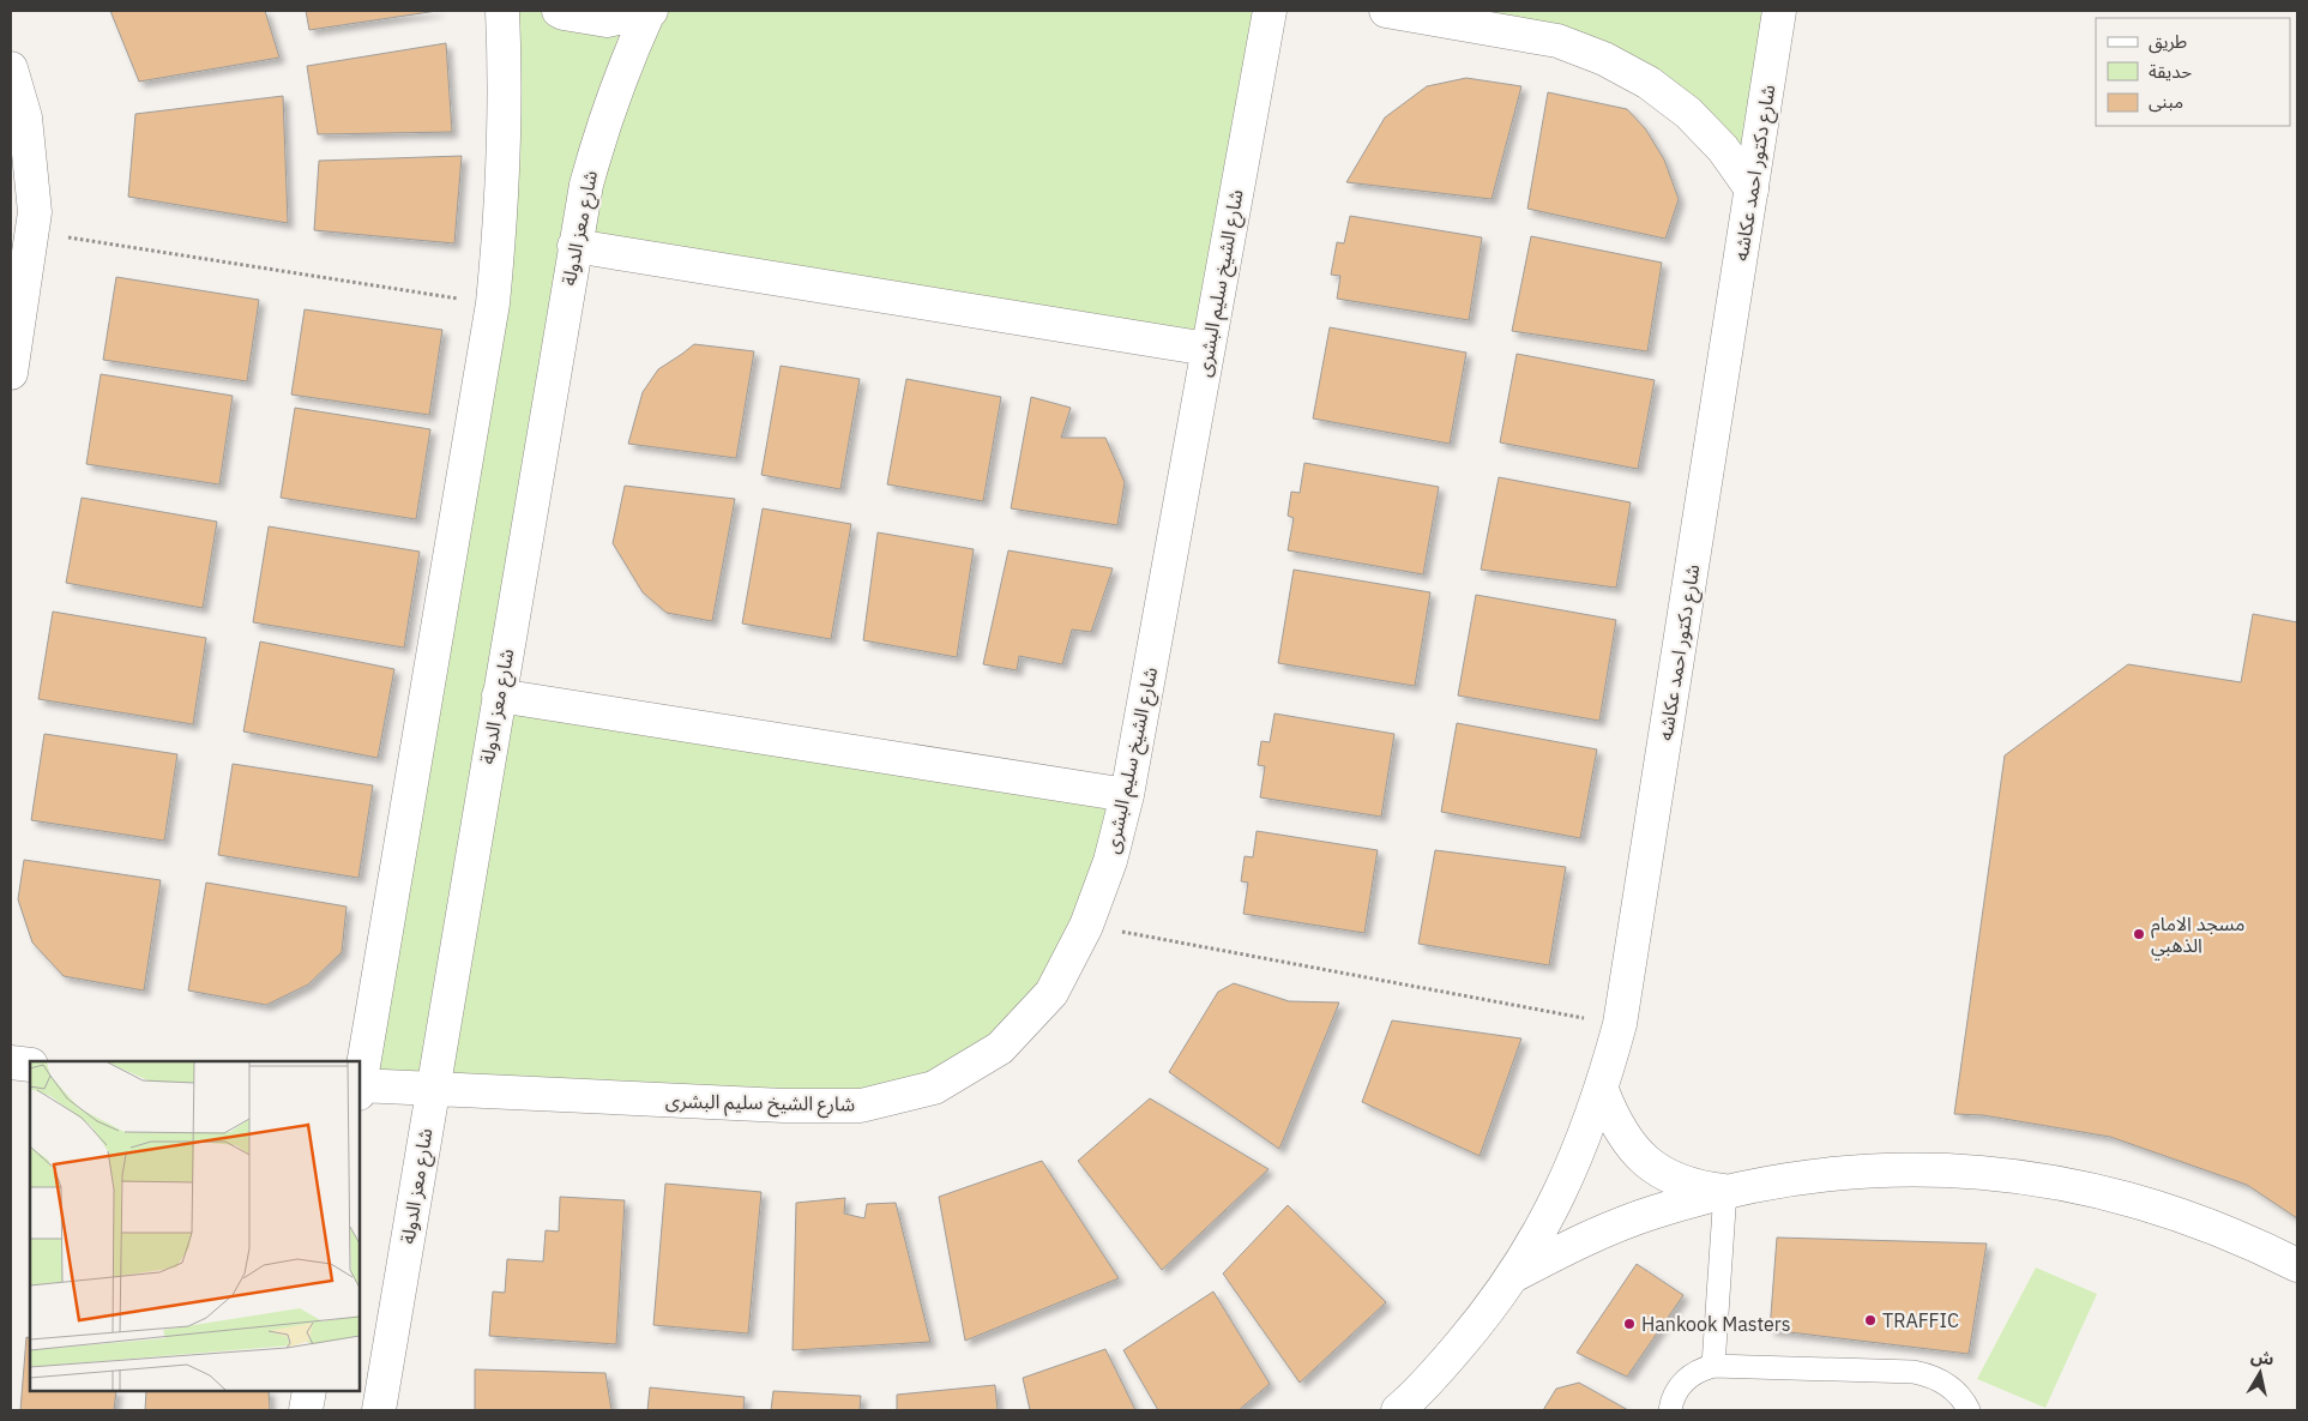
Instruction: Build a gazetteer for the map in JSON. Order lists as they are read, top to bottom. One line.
{"streets":{"street":["شارع دكتور احمد عكاشه","شارع معز الدولة","شارع الشيخ سليم البشرى"]},"crossings":[["شارع معز الدولة","شارع الشيخ سليم البشرى"]],"places":["مسجد الامام الذهبي","TRAFFIC","Hankook Masters"],"legend":["طريق","حديقة","مبنى"],"north":"top"}
